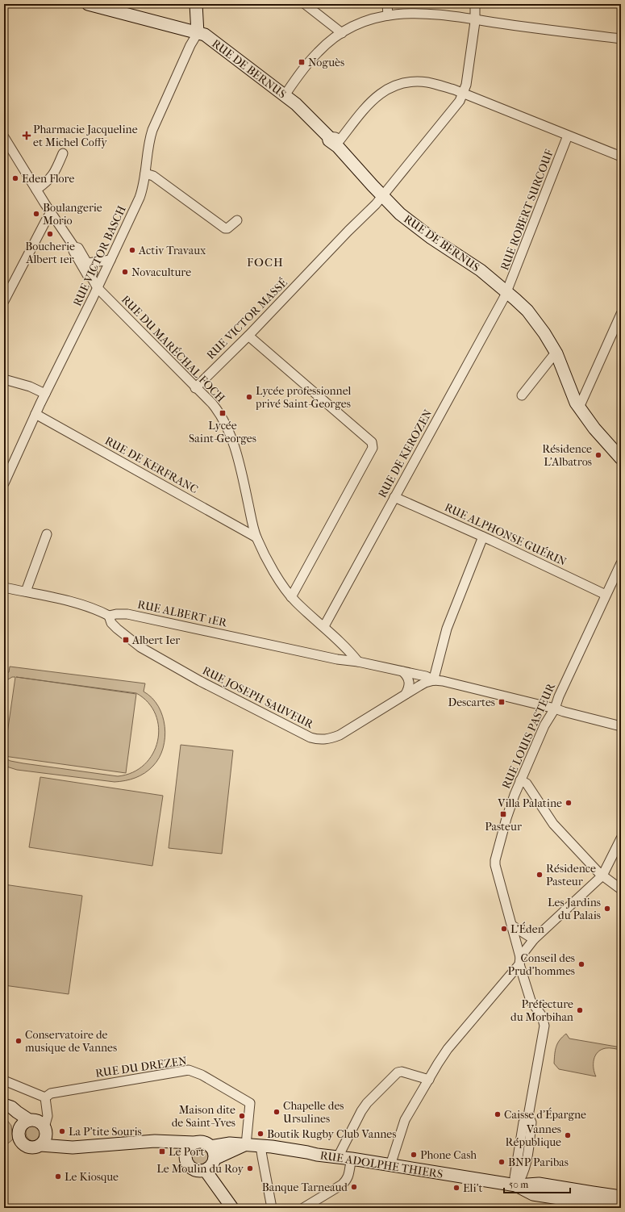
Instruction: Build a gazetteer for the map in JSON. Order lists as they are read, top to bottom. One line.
{"streets":{"main road":["RUE DE BERNUS","RUE ADOLPHE THIERS"],"street":["RUE ROBERT SURCOUF","RUE VICTOR BASCH","RUE VICTOR MASSÉ","RUE DU MARÉCHAL FOCH","RUE DE KEROZEN","RUE DE KERFRANC","RUE ALPHONSE GUÉRIN","RUE ALBERT 1ER","RUE JOSEPH SAUVEUR","RUE LOUIS PASTEUR","RUE DU DREZEN"]},"crossings":[["RUE DE BERNUS","RUE ROBERT SURCOUF"],["RUE DE BERNUS","RUE VICTOR BASCH"],["RUE DE BERNUS","RUE VICTOR MASSÉ"],["RUE DE BERNUS","RUE DE KEROZEN"],["RUE ROBERT SURCOUF","RUE DE KEROZEN"],["RUE VICTOR BASCH","RUE DU MARÉCHAL FOCH"],["RUE VICTOR BASCH","RUE DE KERFRANC"],["RUE VICTOR MASSÉ","RUE DU MARÉCHAL FOCH"],["RUE DU MARÉCHAL FOCH","RUE DE KEROZEN"],["RUE DU MARÉCHAL FOCH","RUE DE KERFRANC"],["RUE DU MARÉCHAL FOCH","RUE ALBERT 1ER"],["RUE DE KEROZEN","RUE ALPHONSE GUÉRIN"],["RUE ALPHONSE GUÉRIN","RUE LOUIS PASTEUR"],["RUE ALBERT 1ER","RUE JOSEPH SAUVEUR"],["RUE ALBERT 1ER","RUE LOUIS PASTEUR"],["RUE LOUIS PASTEUR","RUE ADOLPHE THIERS"],["RUE DU DREZEN","RUE ADOLPHE THIERS"]],"districts":["FOCH"],"places":{"transit":["Noguès","Lycée Saint-Georges","Albert Ier","Descartes","Pasteur","Le Port"],"health":["Pharmacie Jacqueline et Michel Coffy"],"other":["Eden Flore","Boulangerie Morio","Boucherie Albert 1er","Activ Travaux","Novaculture","Lycée professionnel privé Saint-Georges","Résidence L'Albatros","Villa Palatine","Résidence Pasteur","Les Jardins du Palais","L'Éden","Conseil des Prud'hommes","Préfecture du Morbihan","Conservatoire de musique de Vannes","Chapelle des Ursulines","Caisse d'Épargne","Maison dite de Saint-Yves","La P'tite Souris","Boutik Rugby Club Vannes","Vannes République","Phone Cash","BNP Paribas","Le Moulin du Roy","Le Kiosque","Banque Tarneaud","Eli't"]},"scale_bar":"50 m"}
